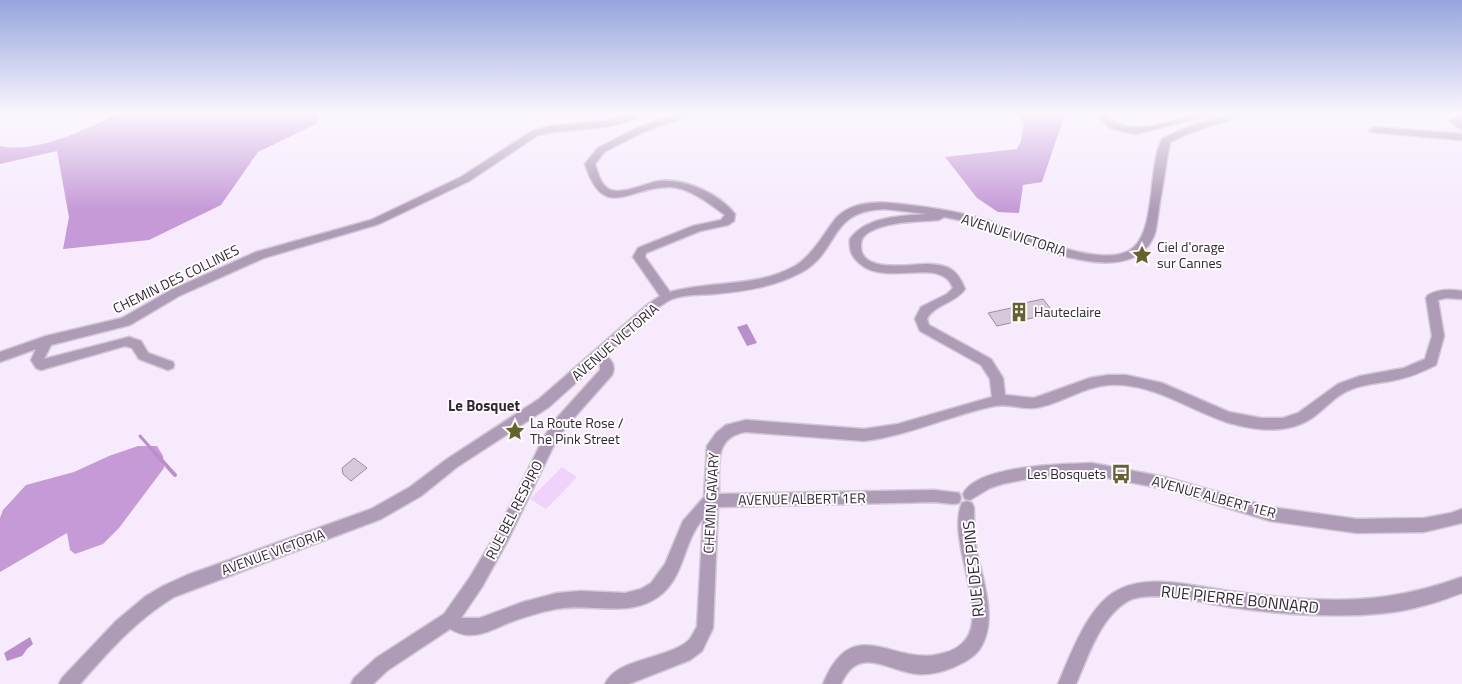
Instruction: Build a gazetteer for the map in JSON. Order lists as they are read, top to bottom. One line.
{"streets":{"street":["AVENUE VICTORIA","CHEMIN DES COLLINES","AVENUE ALBERT 1ER","CHEMIN GAVARY","RUE BEL RESPIRO","RUE DES PINS","RUE PIERRE BONNARD"]},"crossings":[["AVENUE VICTORIA","RUE BEL RESPIRO"],["AVENUE ALBERT 1ER","CHEMIN GAVARY"],["AVENUE ALBERT 1ER","RUE DES PINS"]],"districts":["Le Bosquet"],"places":{"place":["Ciel d'orage sur Cannes","La Route Rose / The Pink Street"],"building":["Hauteclaire"],"bus stop":["Les Bosquets"]}}
